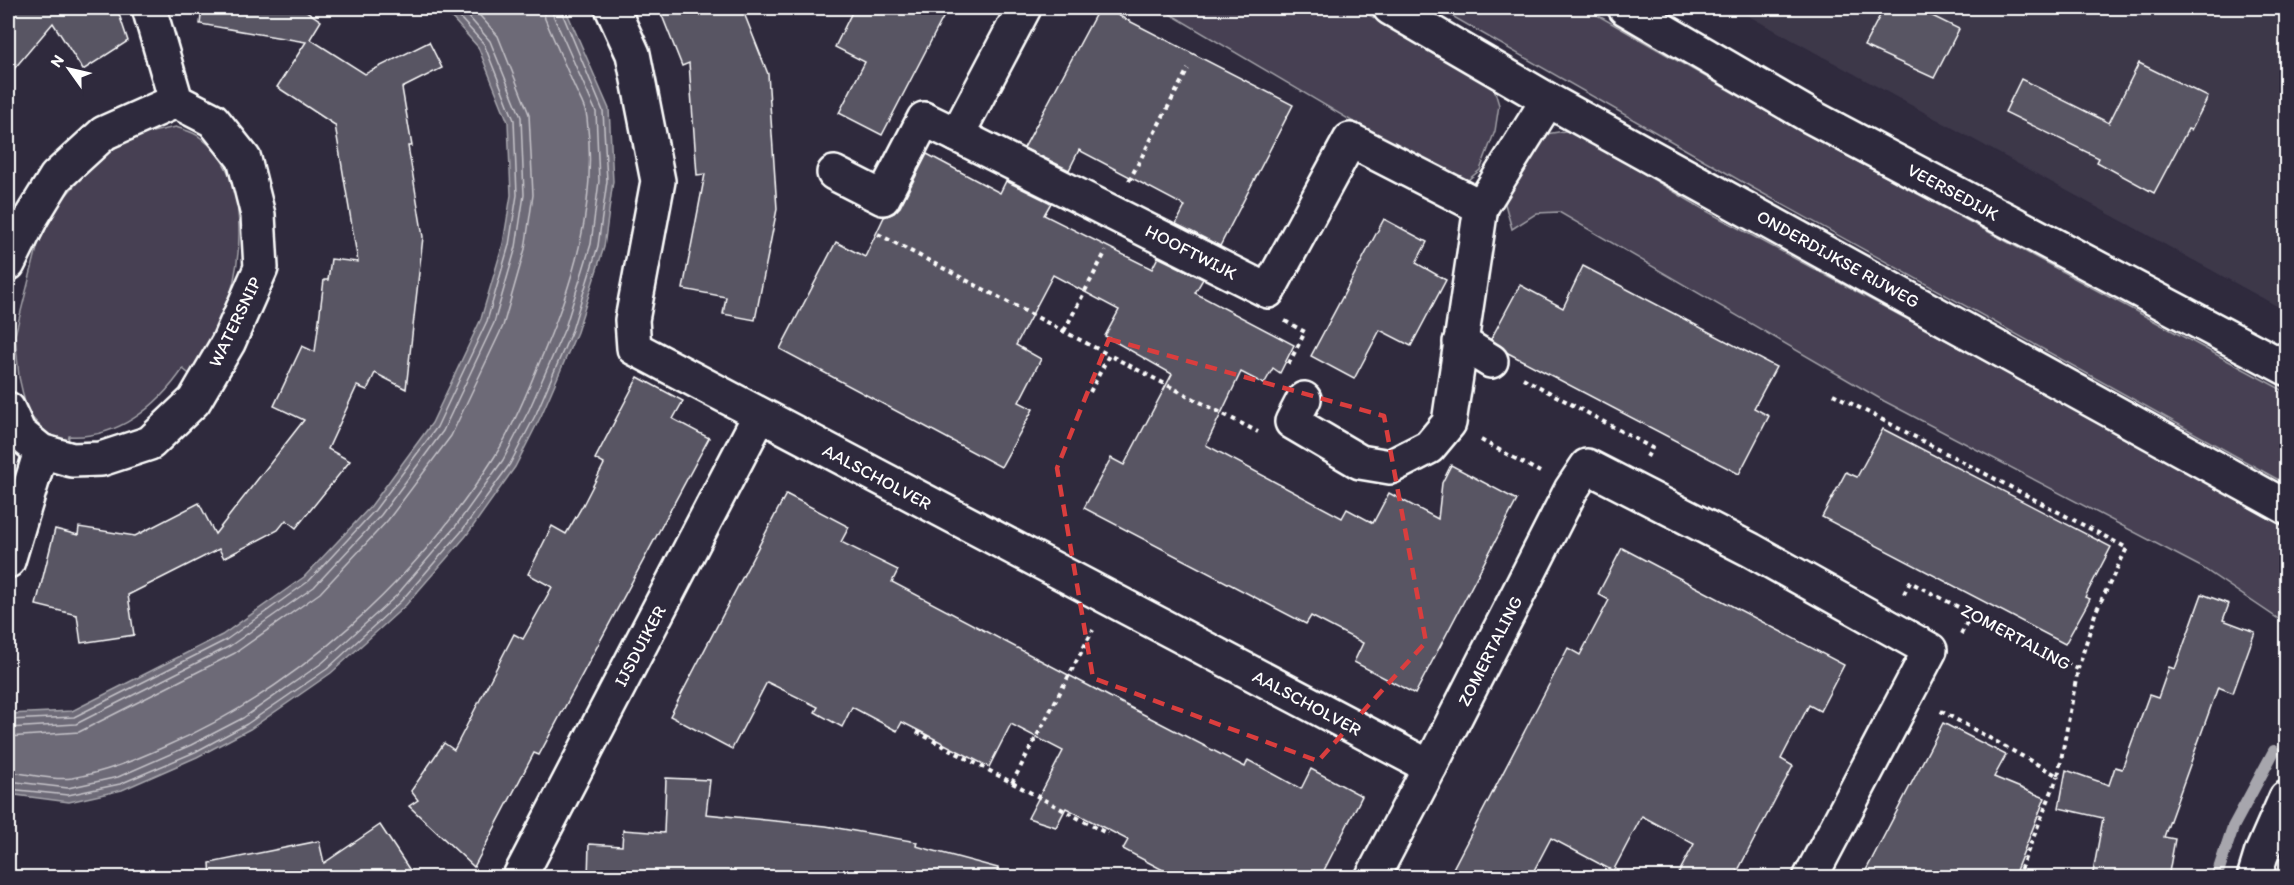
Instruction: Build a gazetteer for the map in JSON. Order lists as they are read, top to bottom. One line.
{"streets":{"street":["VEERSEDIJK","HOOFTWIJK","ONDERDIJKSE RIJWEG","WATERSNIP","AALSCHOLVER","ZOMERTALING","IJSDUIKER"]},"crossings":[["AALSCHOLVER","ZOMERTALING"],["AALSCHOLVER","IJSDUIKER"]],"north":"top left"}
